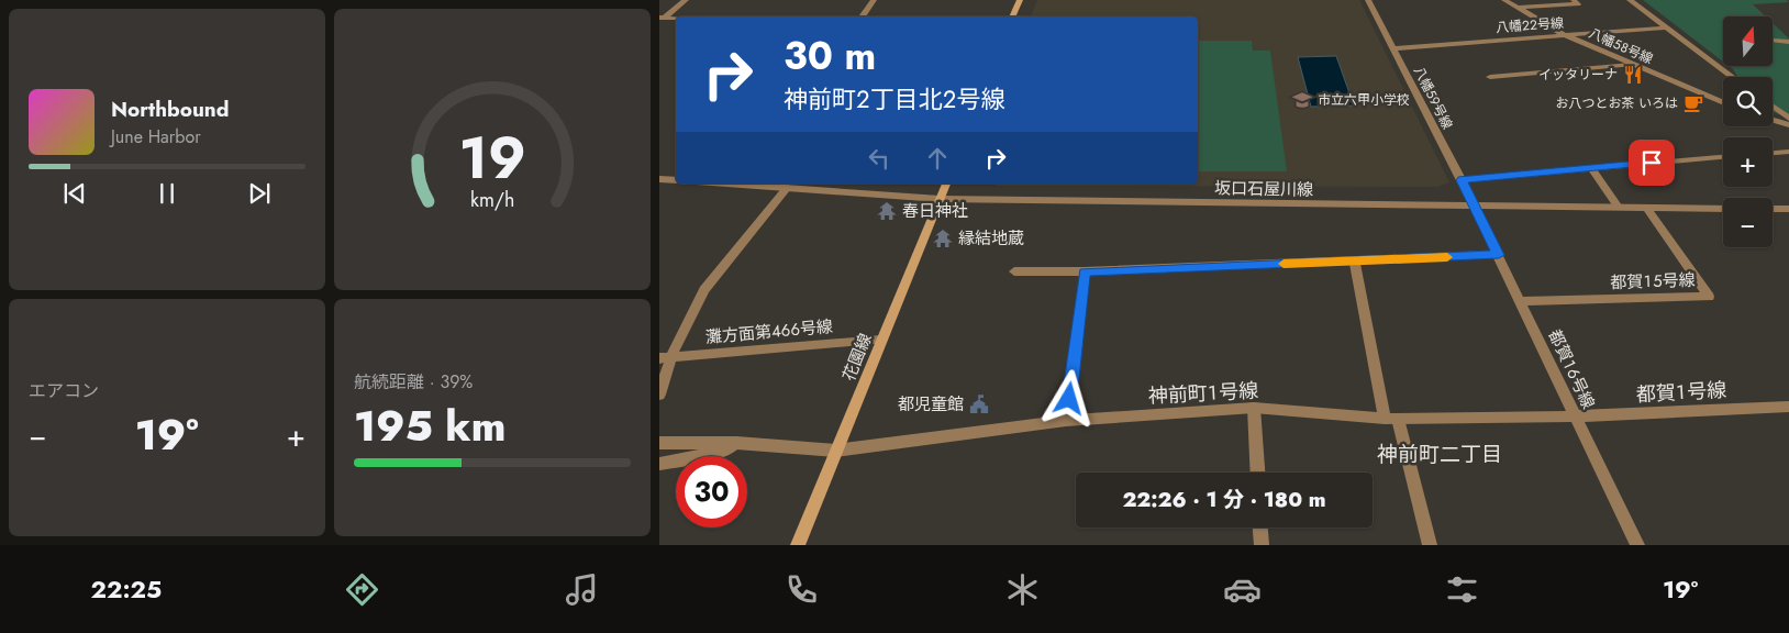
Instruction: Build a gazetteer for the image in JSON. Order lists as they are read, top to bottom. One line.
{"streets":{"street":["八幡２２号線","八幡５８号線","八幡５９号線","坂口石屋川線","都賀１５号線","灘方面第４６６号線","花園線","都賀１６号線","都賀１号線","神前町１号線"]},"crossings":[["八幡２２号線","八幡５８号線"],["八幡２２号線","八幡５９号線"],["八幡５９号線","坂口石屋川線"],["八幡５９号線","都賀１６号線"],["坂口石屋川線","都賀１５号線"],["坂口石屋川線","花園線"],["坂口石屋川線","都賀１６号線"],["都賀１５号線","都賀１６号線"],["灘方面第４６６号線","花園線"],["花園線","神前町１号線"],["都賀１６号線","都賀１号線"],["都賀１６号線","神前町１号線"],["都賀１号線","神前町１号線"]],"districts":["神前町二丁目"],"places":{"restaurant":["イッタリーナ"],"school or university":["市立六甲小学校"],"cafe":["お八つとお茶 いろは"],"temple":["春日神社","縁結地蔵"],"public building":["都児童館"]},"north":"top","page":{"map_buttons":["+","−"],"turn":["30 m","神前町２丁目北２号線"],"song":["Northbound","June Harbor"],"tile":["エアコン",["航続距離 · 39%","195 km"]],"heat":["−","19°","+"],"limit":"30","trip":"22:26 · 1 分 · 180 m","tabs":["22:25","19°"],"gauge":["19","km/h"]}}
